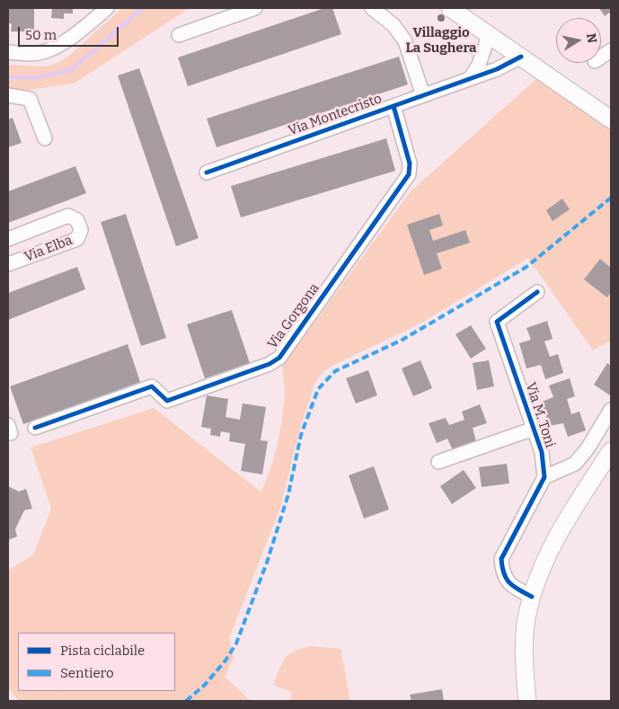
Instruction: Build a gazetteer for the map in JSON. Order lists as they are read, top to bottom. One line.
{"streets":{"street":["Via Montecristo","Via Elba","Via Gorgona","Via M. Toni"]},"crossings":[["Via Montecristo","Via Gorgona"]],"places":["Villaggio La Sughera"],"legend":["Pista ciclabile","Sentiero"],"scale_bar":"50 m","north":"right"}
